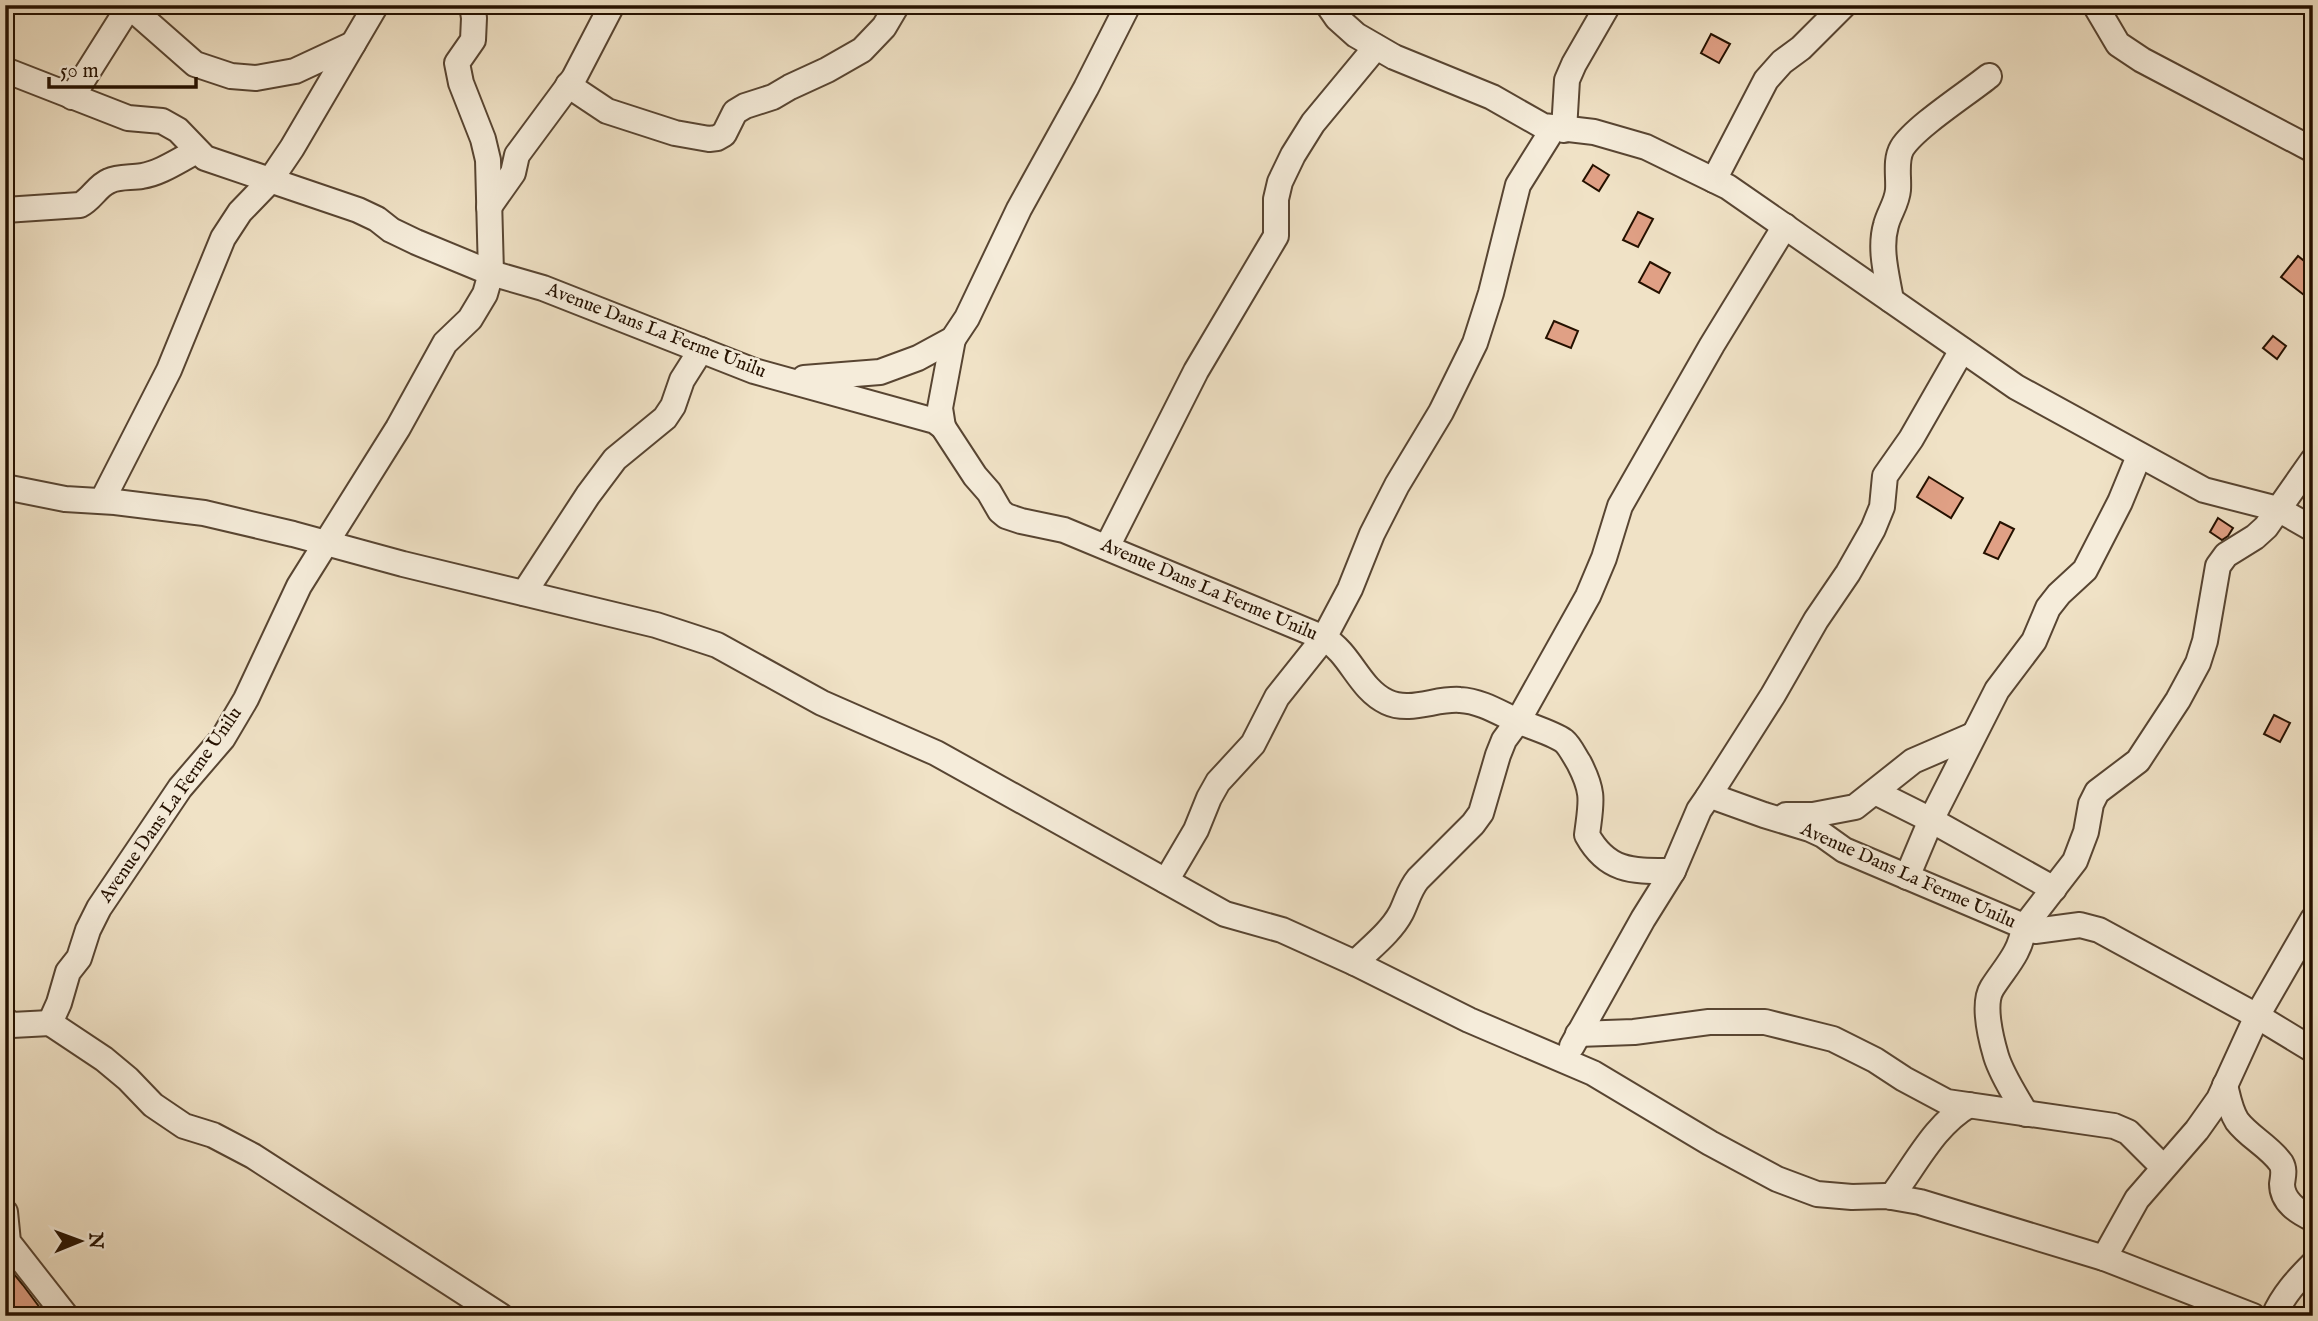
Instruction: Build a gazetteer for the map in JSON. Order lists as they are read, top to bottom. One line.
{"streets":{"street":["Avenue Dans La Ferme Unilu"]},"scale_bar":"50 m","north":"right"}
